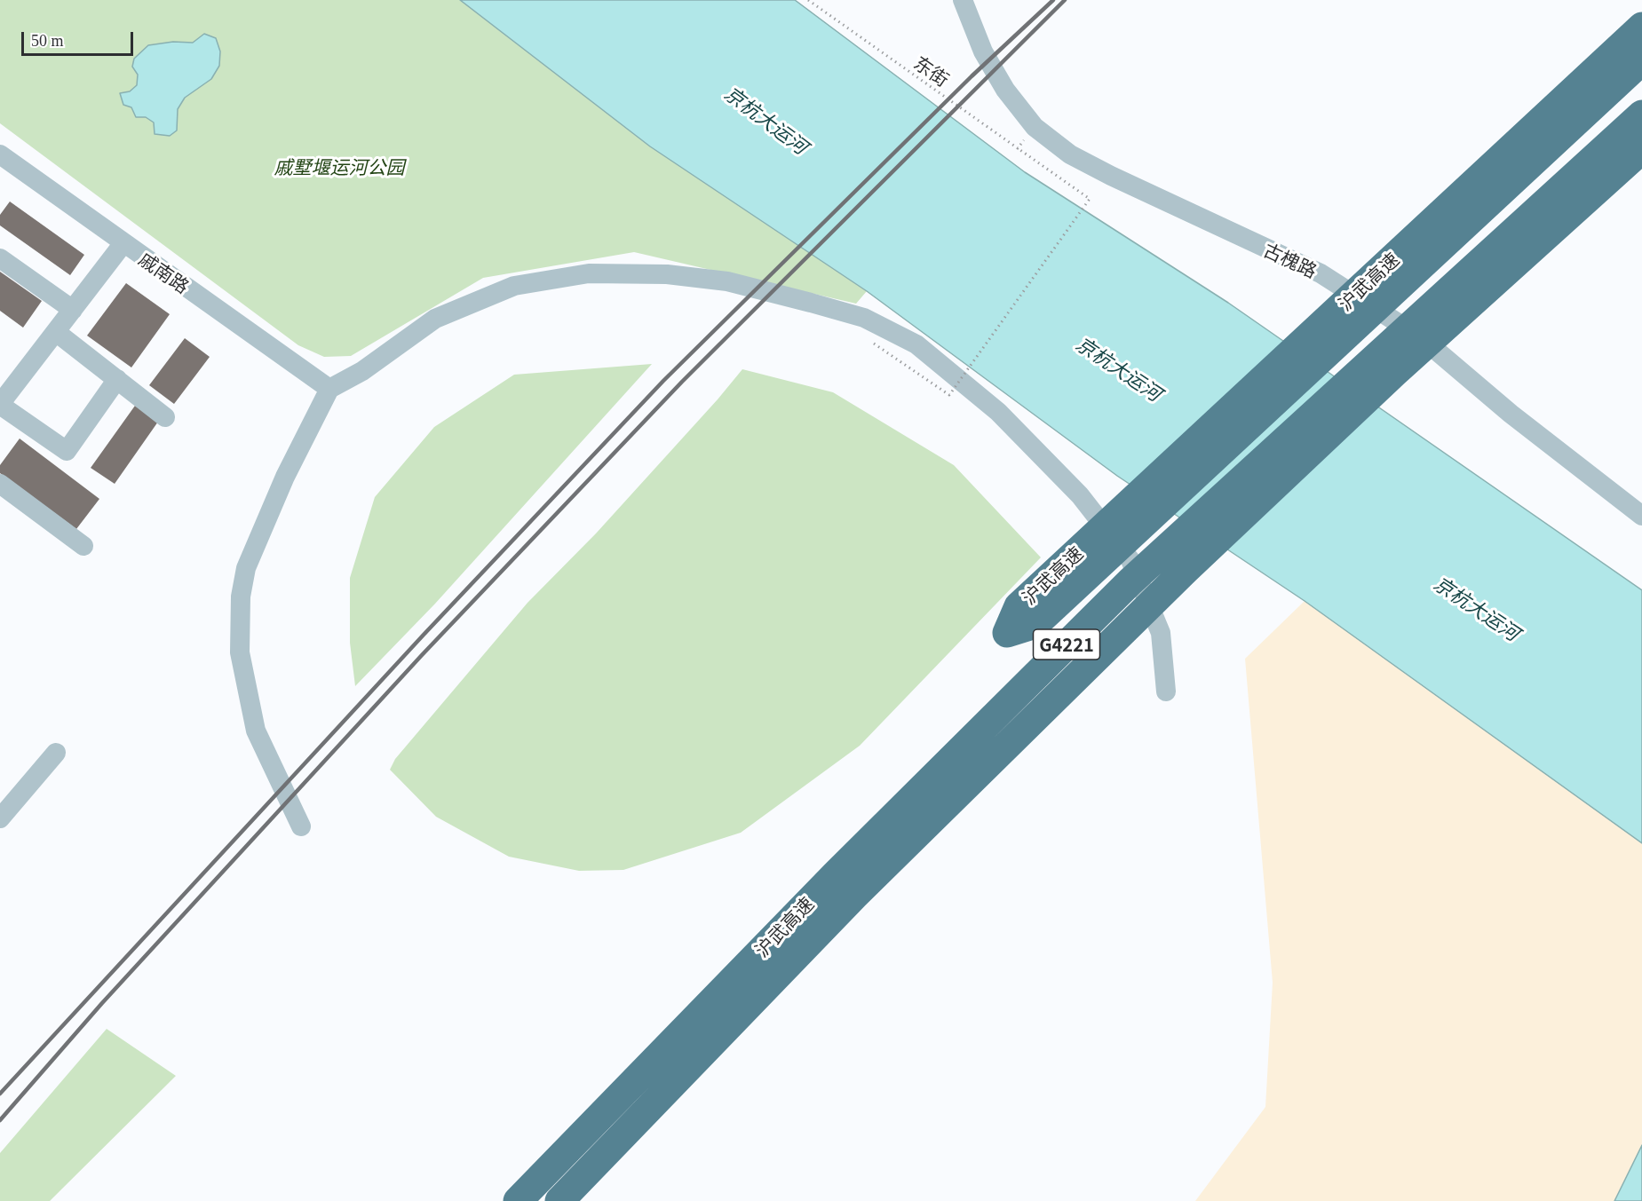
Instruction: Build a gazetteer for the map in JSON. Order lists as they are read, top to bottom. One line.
{"streets":{"highway":["沪武高速","G4221"],"street":["古槐路","戚南路"],"path":["东街"]},"water":["京杭大运河"],"parks":["戚墅堰运河公园"],"scale_bar":"50 m"}
